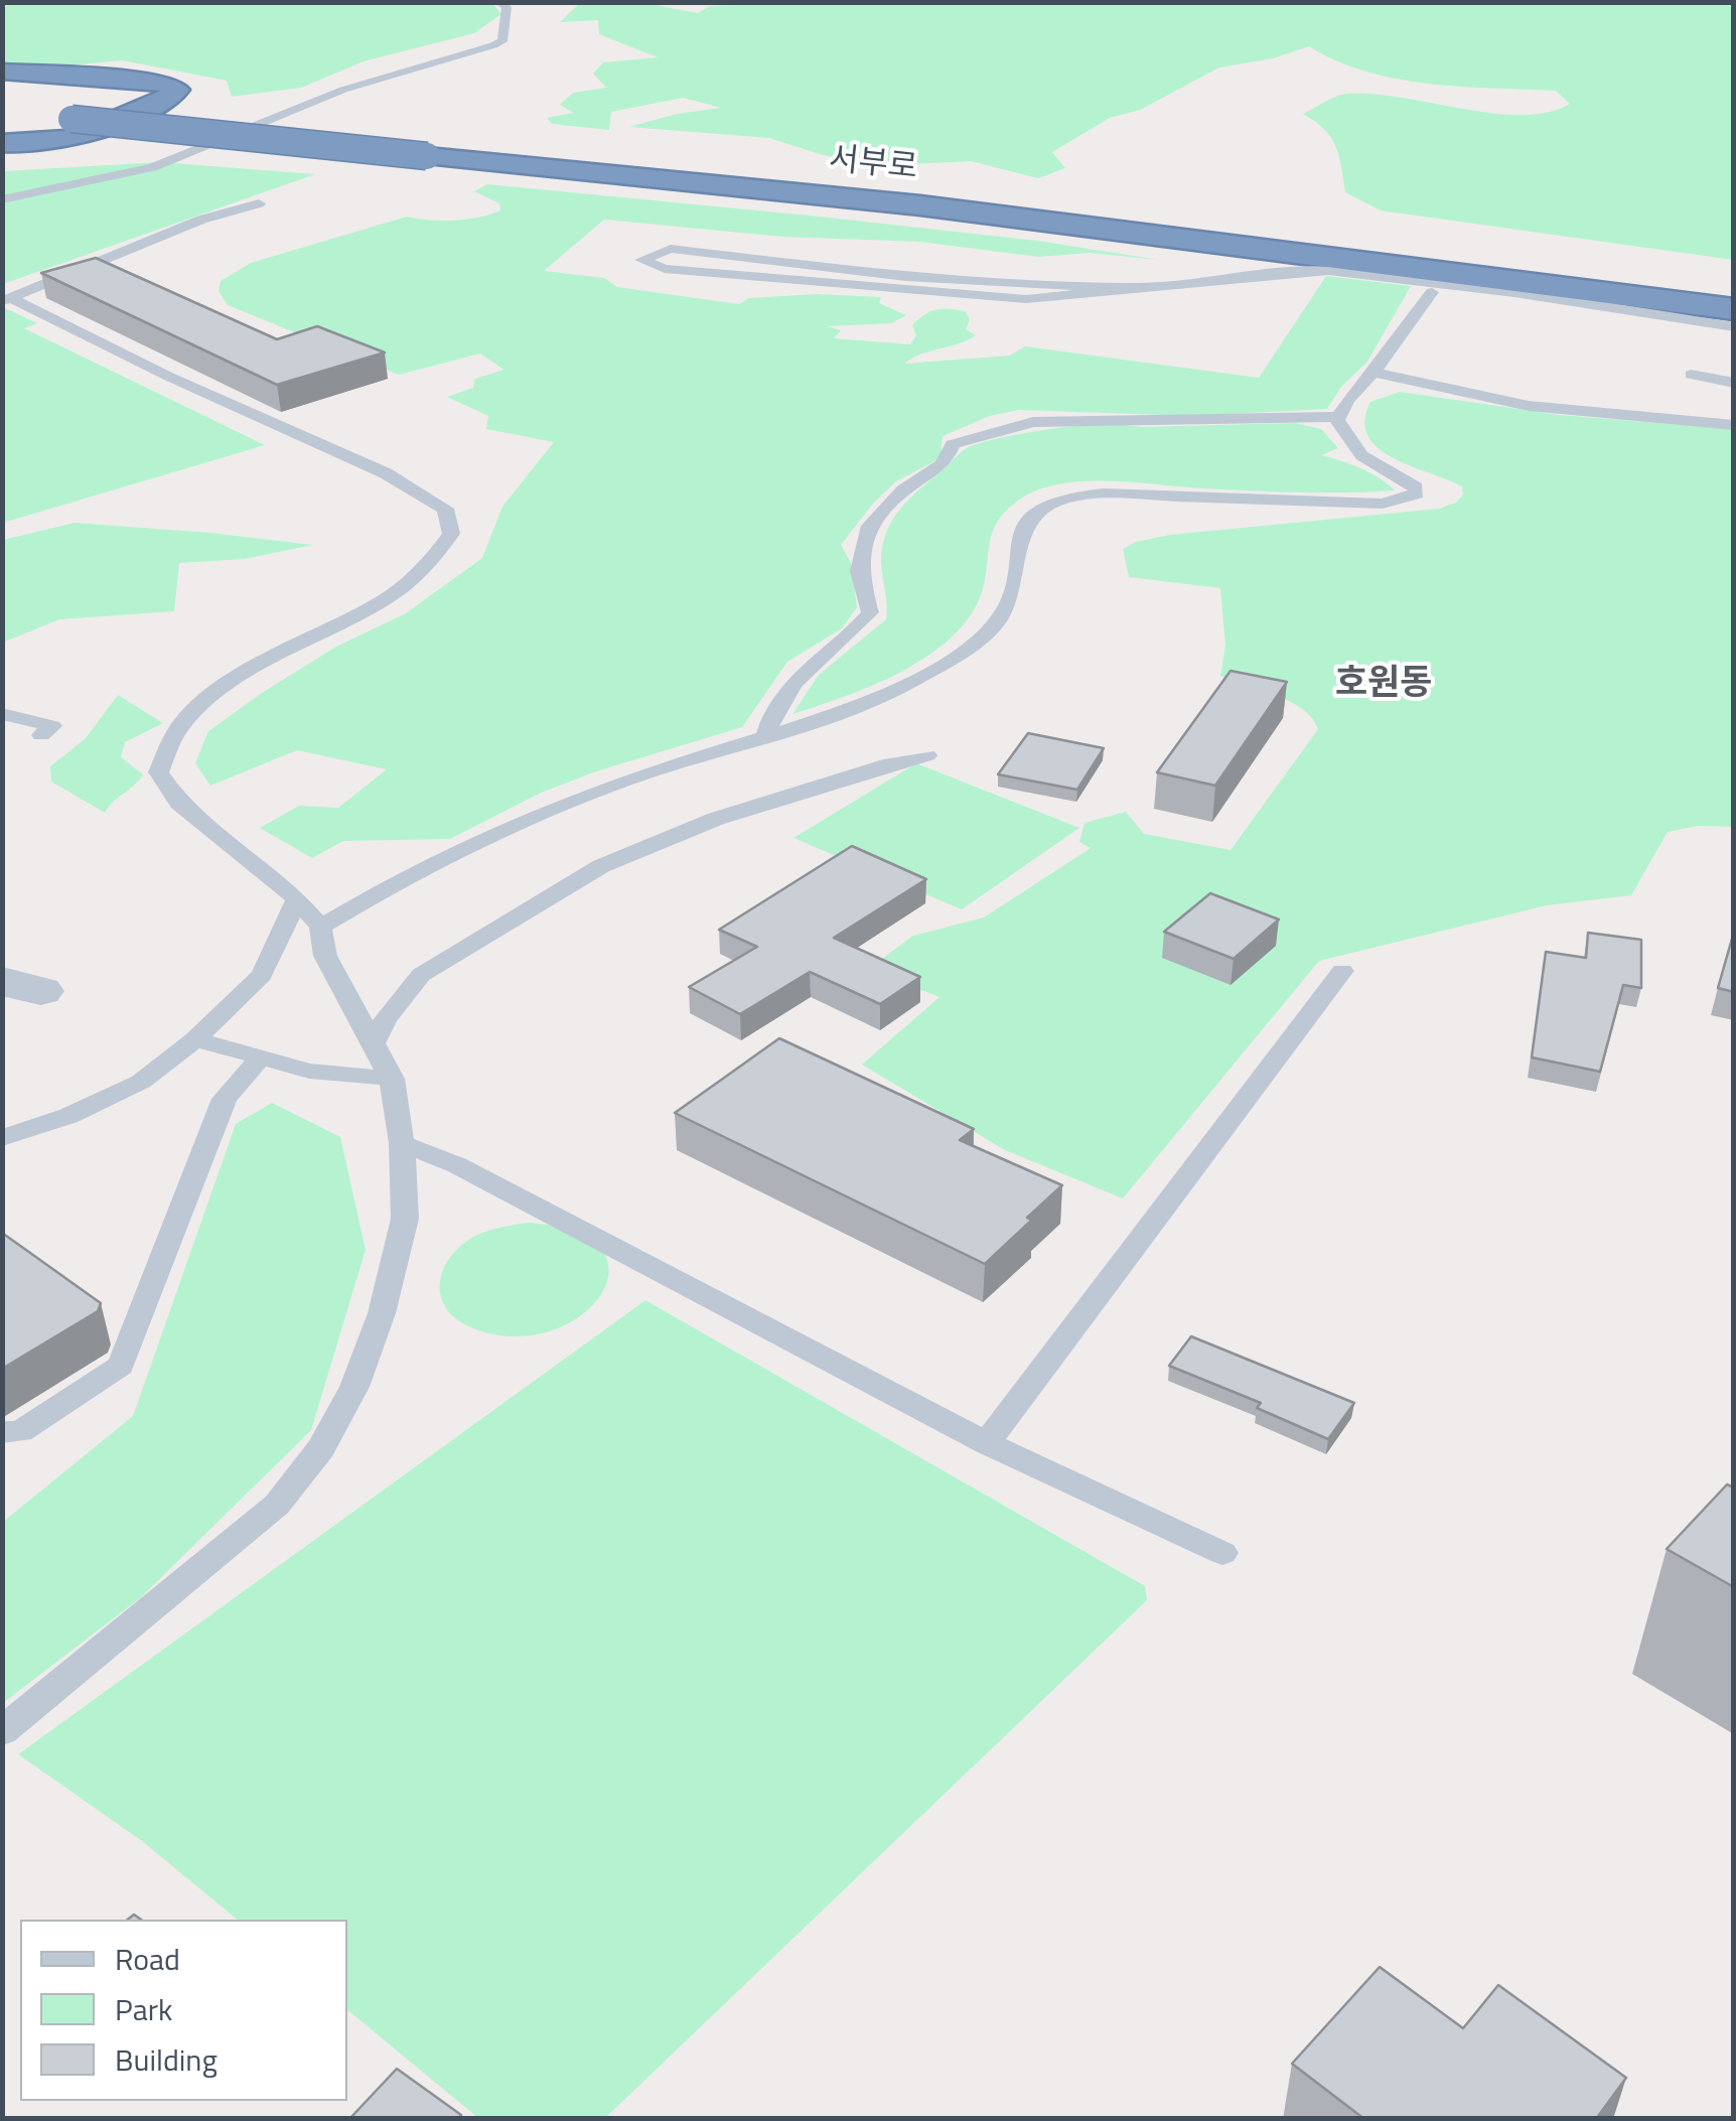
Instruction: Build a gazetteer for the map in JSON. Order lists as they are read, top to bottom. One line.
{"streets":{"highway":["서부로"]},"districts":["호원동"],"legend":["Road","Park","Building"]}
